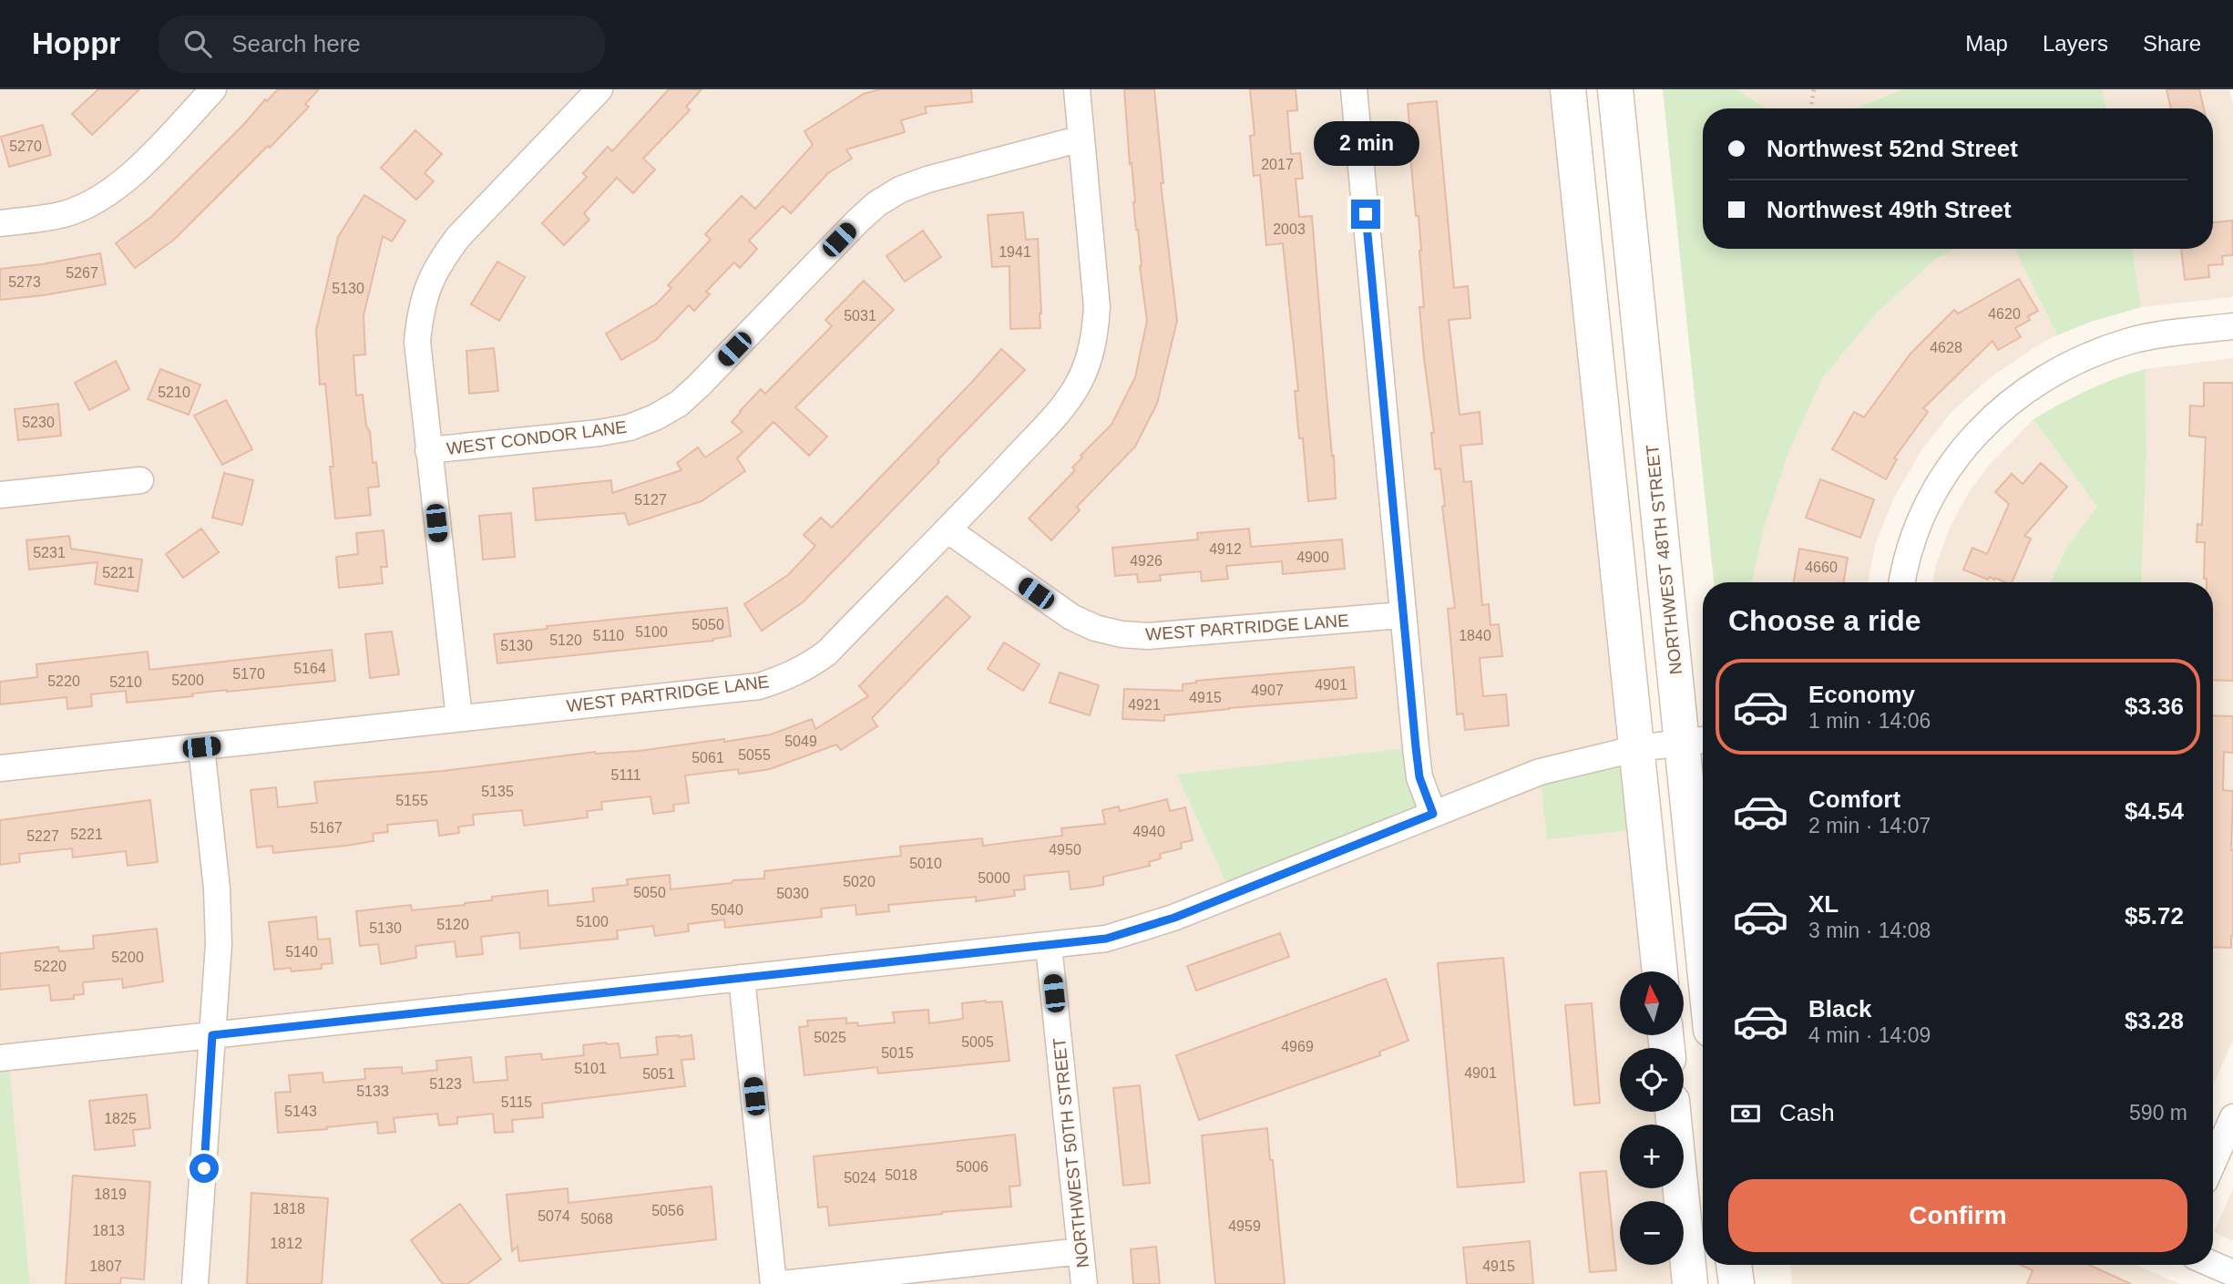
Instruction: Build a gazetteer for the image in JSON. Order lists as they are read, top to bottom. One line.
{"streets":{"main road":["NORTHWEST 48TH STREET"],"street":["WEST CONDOR LANE","WEST PARTRIDGE LANE","NORTHWEST 50TH STREET"]},"house_numbers":["5270","2017","2003","1941","5267","5273","5130","4620","5031","4628","5210","5230","5127","4912","5231","4900","4926","4660","5221","5050","5100","5110","1840","5120","5130","5164","5170","5200","5220","5210","4901","4907","4915","4921","5049","5055","5061","5111","5135","5155","5167","4940","5221","5227","4950","5010","5000","5020","5050","5030","5040","5100","5120","5130","5140","5200","5220","5025","5005","4969","5015","5101","4901","5051","5123","5133","5115","5143","1825","5006","5018","5024","1819","1818","5056","5074","5068","4959","1813","1812","1807","4915"],"north":"top","page":{"header":"Hoppr","search":"Search here","nav":["Map","Layers","Share"],"banner":["Northwest 52nd Street","Northwest 49th Street"],"bubble":"2 min","heading":"Choose a ride","list":[{"name":"Economy","note":"1 min · 14:06","value":"$3.36"},{"name":"Comfort","note":"2 min · 14:07","value":"$4.54"},{"name":"XL","note":"3 min · 14:08","value":"$5.72"},{"name":"Black","note":"4 min · 14:09","value":"$3.28"}],"map_buttons":["+","−"],"pay":["Cash","590 m"],"buttons":"Confirm"}}
